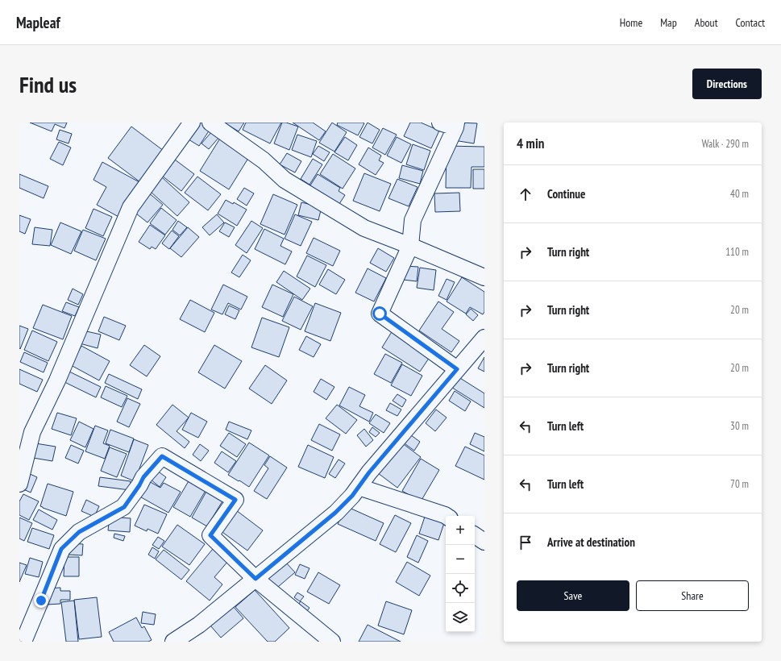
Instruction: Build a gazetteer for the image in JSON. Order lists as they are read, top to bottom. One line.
{"page":{"header":"Mapleaf","nav":["Home","Map","About","Contact"],"buttons":["Directions",["Save","Share"]],"title":"Find us","heading":["4 min","Walk · 290 m"],"list":[["Continue","40 m"],["Turn right","110 m"],["Turn right","20 m"],["Turn right","20 m"],["Turn left","30 m"],["Turn left","70 m"],"Arrive at destination"],"map_buttons":["+","−"]}}
